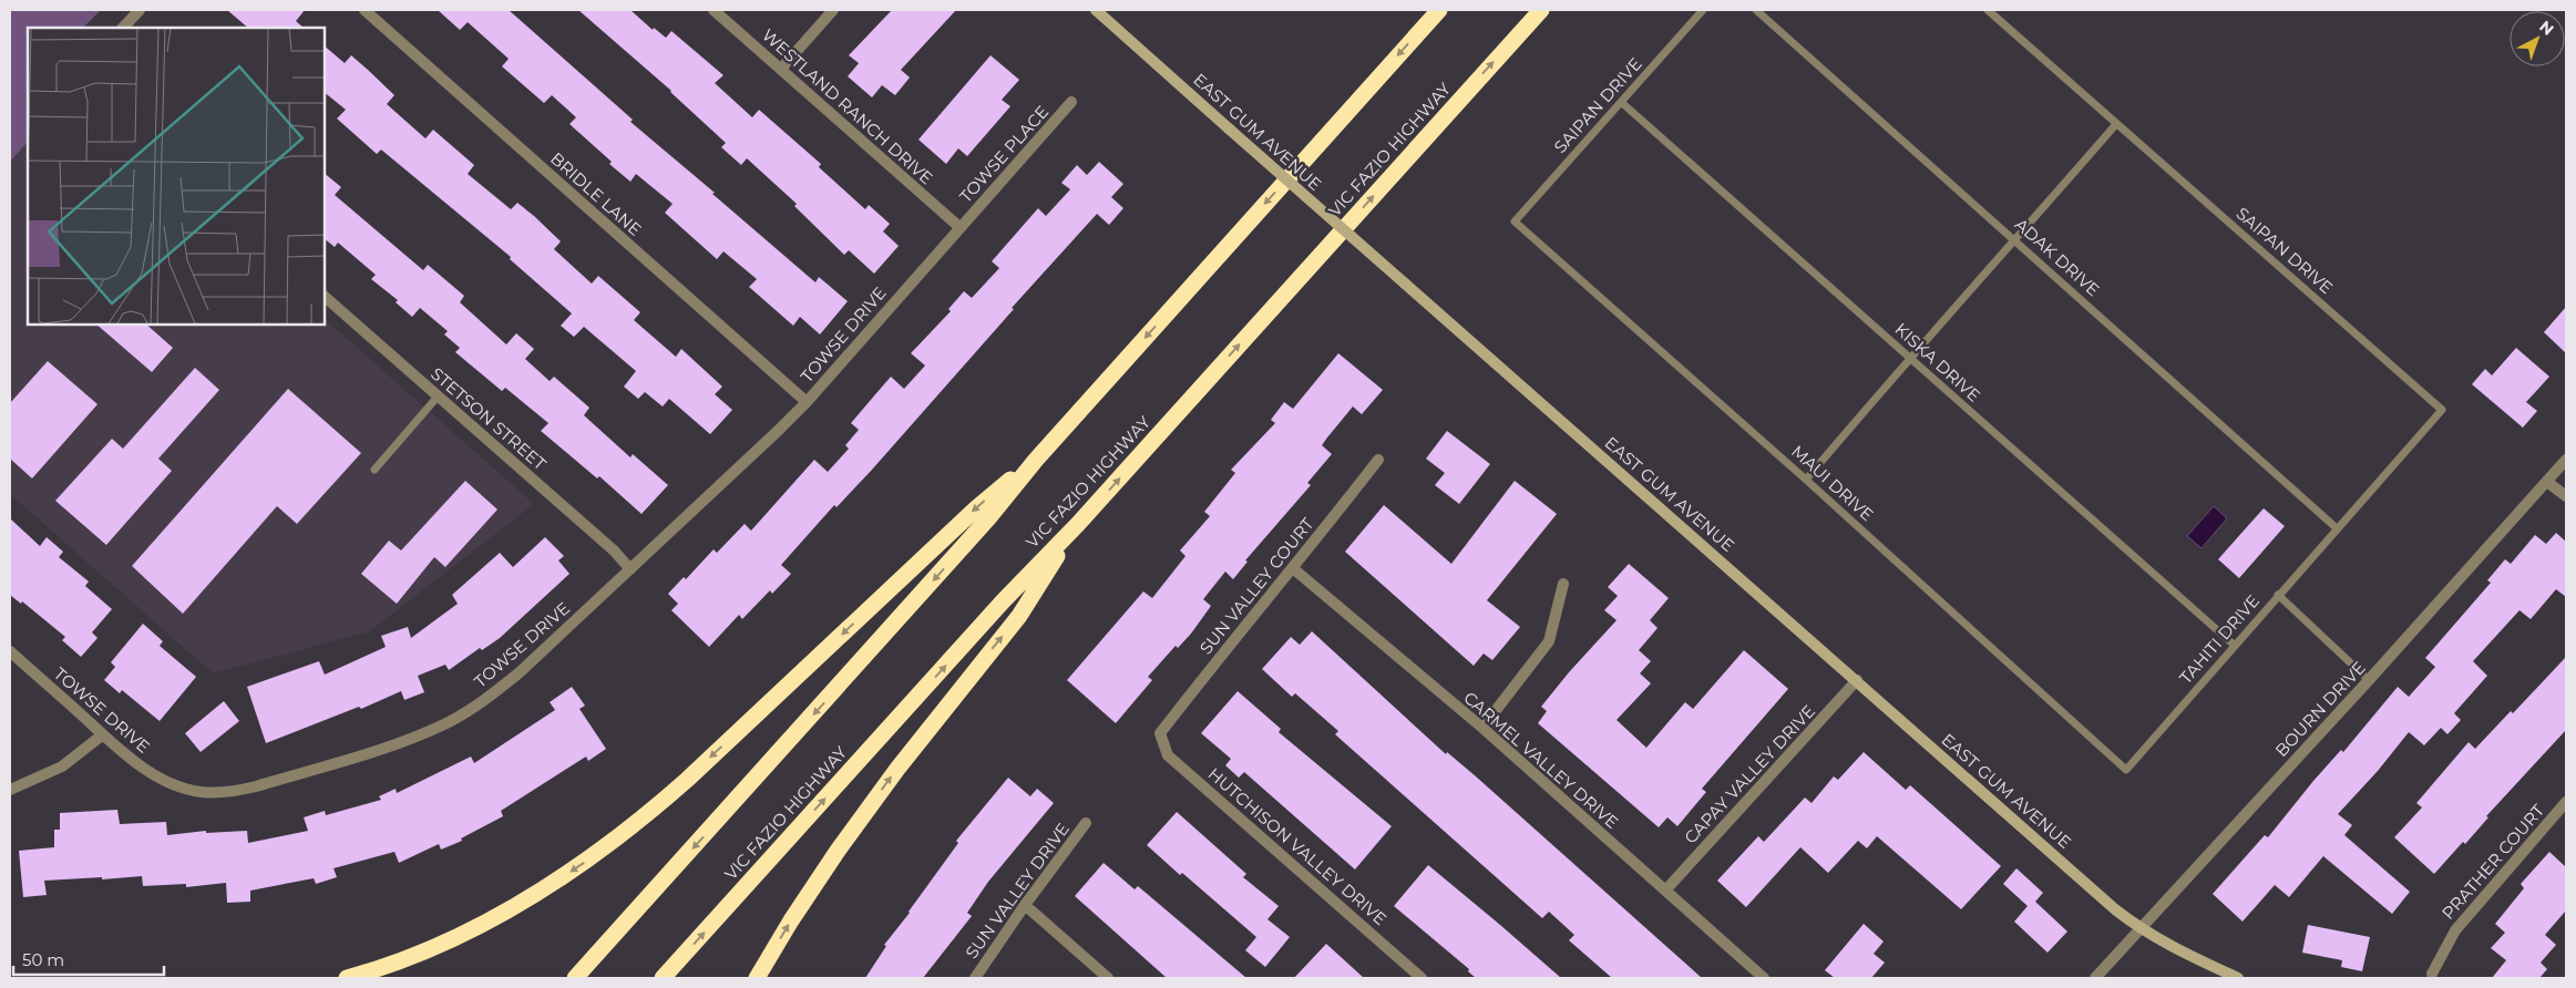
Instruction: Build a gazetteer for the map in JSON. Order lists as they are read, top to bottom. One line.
{"streets":{"highway":["VIC FAZIO HIGHWAY"],"street":["WESTLAND RANCH DRIVE","EAST GUM AVENUE","TOWSE PLACE","BRIDLE LANE","TOWSE DRIVE","STETSON STREET","SUN VALLEY COURT","BOURN DRIVE","CARMEL VALLEY DRIVE","CAPAY VALLEY DRIVE","HUTCHISON VALLEY DRIVE","PRATHER COURT","SUN VALLEY DRIVE"],"lane":["SAIPAN DRIVE","ADAK DRIVE","KISKA DRIVE","MAUI DRIVE","TAHITI DRIVE"]},"crossings":[["SAIPAN DRIVE","ADAK DRIVE"],["SAIPAN DRIVE","KISKA DRIVE"],["SAIPAN DRIVE","MAUI DRIVE"],["SAIPAN DRIVE","TAHITI DRIVE"],["WESTLAND RANCH DRIVE","TOWSE PLACE"],["WESTLAND RANCH DRIVE","TOWSE DRIVE"],["EAST GUM AVENUE","BOURN DRIVE"],["EAST GUM AVENUE","CAPAY VALLEY DRIVE"],["TOWSE PLACE","TOWSE DRIVE"],["BRIDLE LANE","TOWSE DRIVE"],["ADAK DRIVE","TAHITI DRIVE"],["TOWSE DRIVE","STETSON STREET"],["KISKA DRIVE","TAHITI DRIVE"],["MAUI DRIVE","TAHITI DRIVE"],["SUN VALLEY COURT","CARMEL VALLEY DRIVE"],["SUN VALLEY COURT","HUTCHISON VALLEY DRIVE"],["CARMEL VALLEY DRIVE","CAPAY VALLEY DRIVE"]],"scale_bar":"50 m","north":"top right"}
